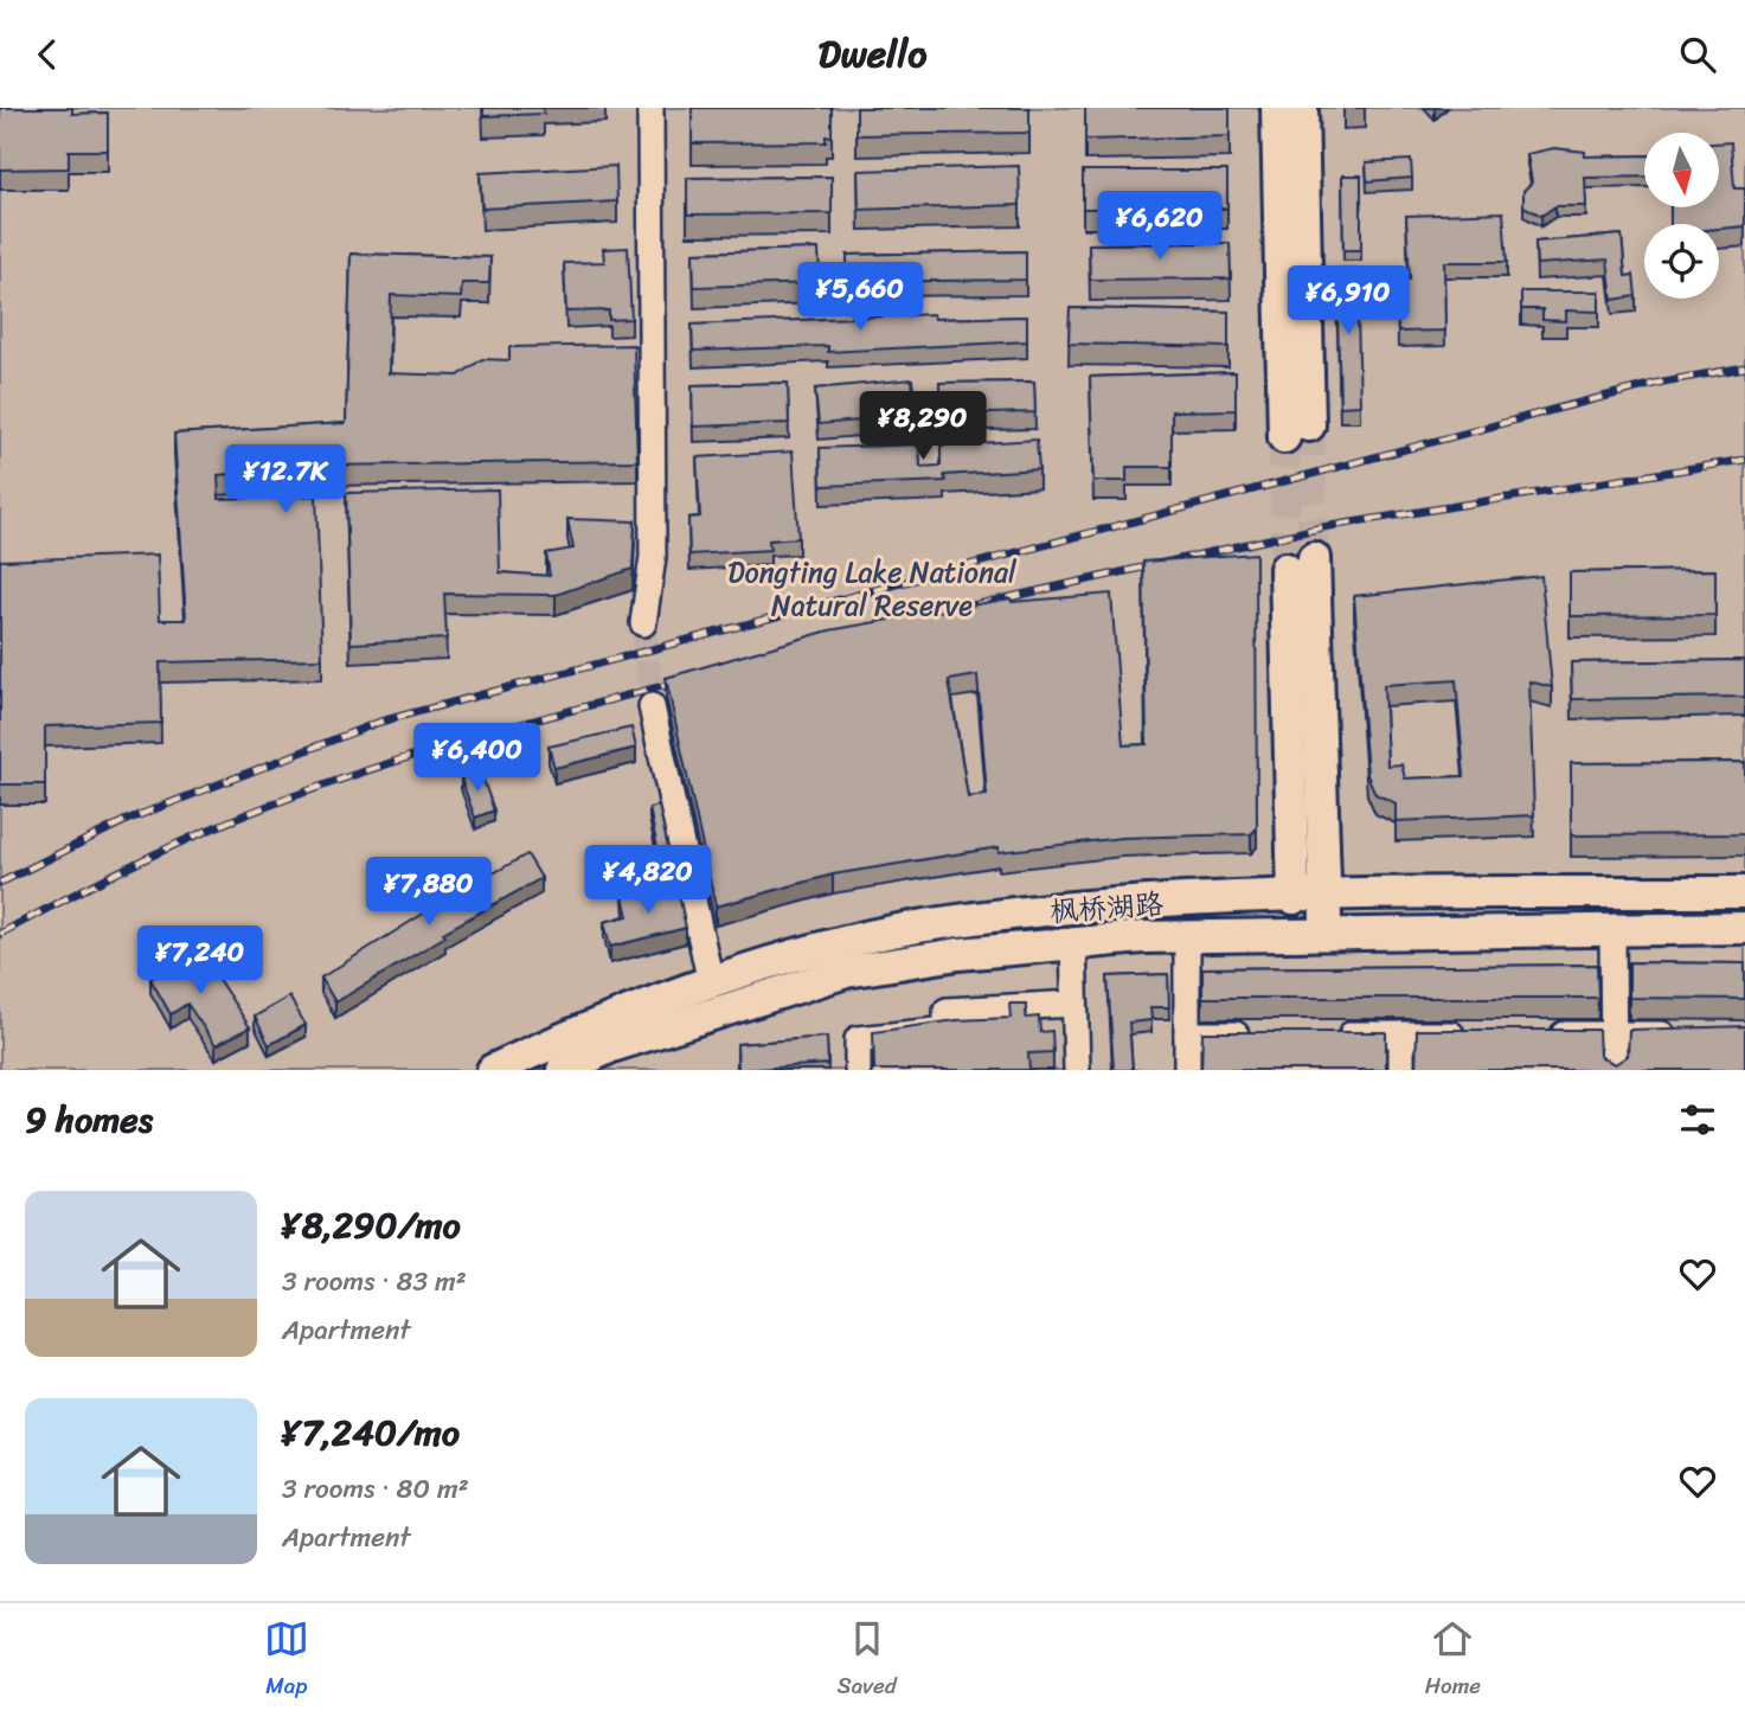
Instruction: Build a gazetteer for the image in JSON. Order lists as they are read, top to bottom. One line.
{"streets":{"main road":["枫桥湖路"]},"parks":["Dongting Lake National Natural Reserve"],"north":"bottom","page":{"header":"Dwello","price":["¥6,620","¥5,660","¥6,910","¥8,290","¥12.7K","¥6,400","¥4,820","¥7,880","¥7,240"],"heading":"9 homes","list":[{"name":"¥8,290/mo","note":"3 rooms · 83 m² · Apartment"},{"name":"¥7,240/mo","note":"3 rooms · 80 m² · Apartment"}],"tabs":["Map","Saved","Home"]}}
